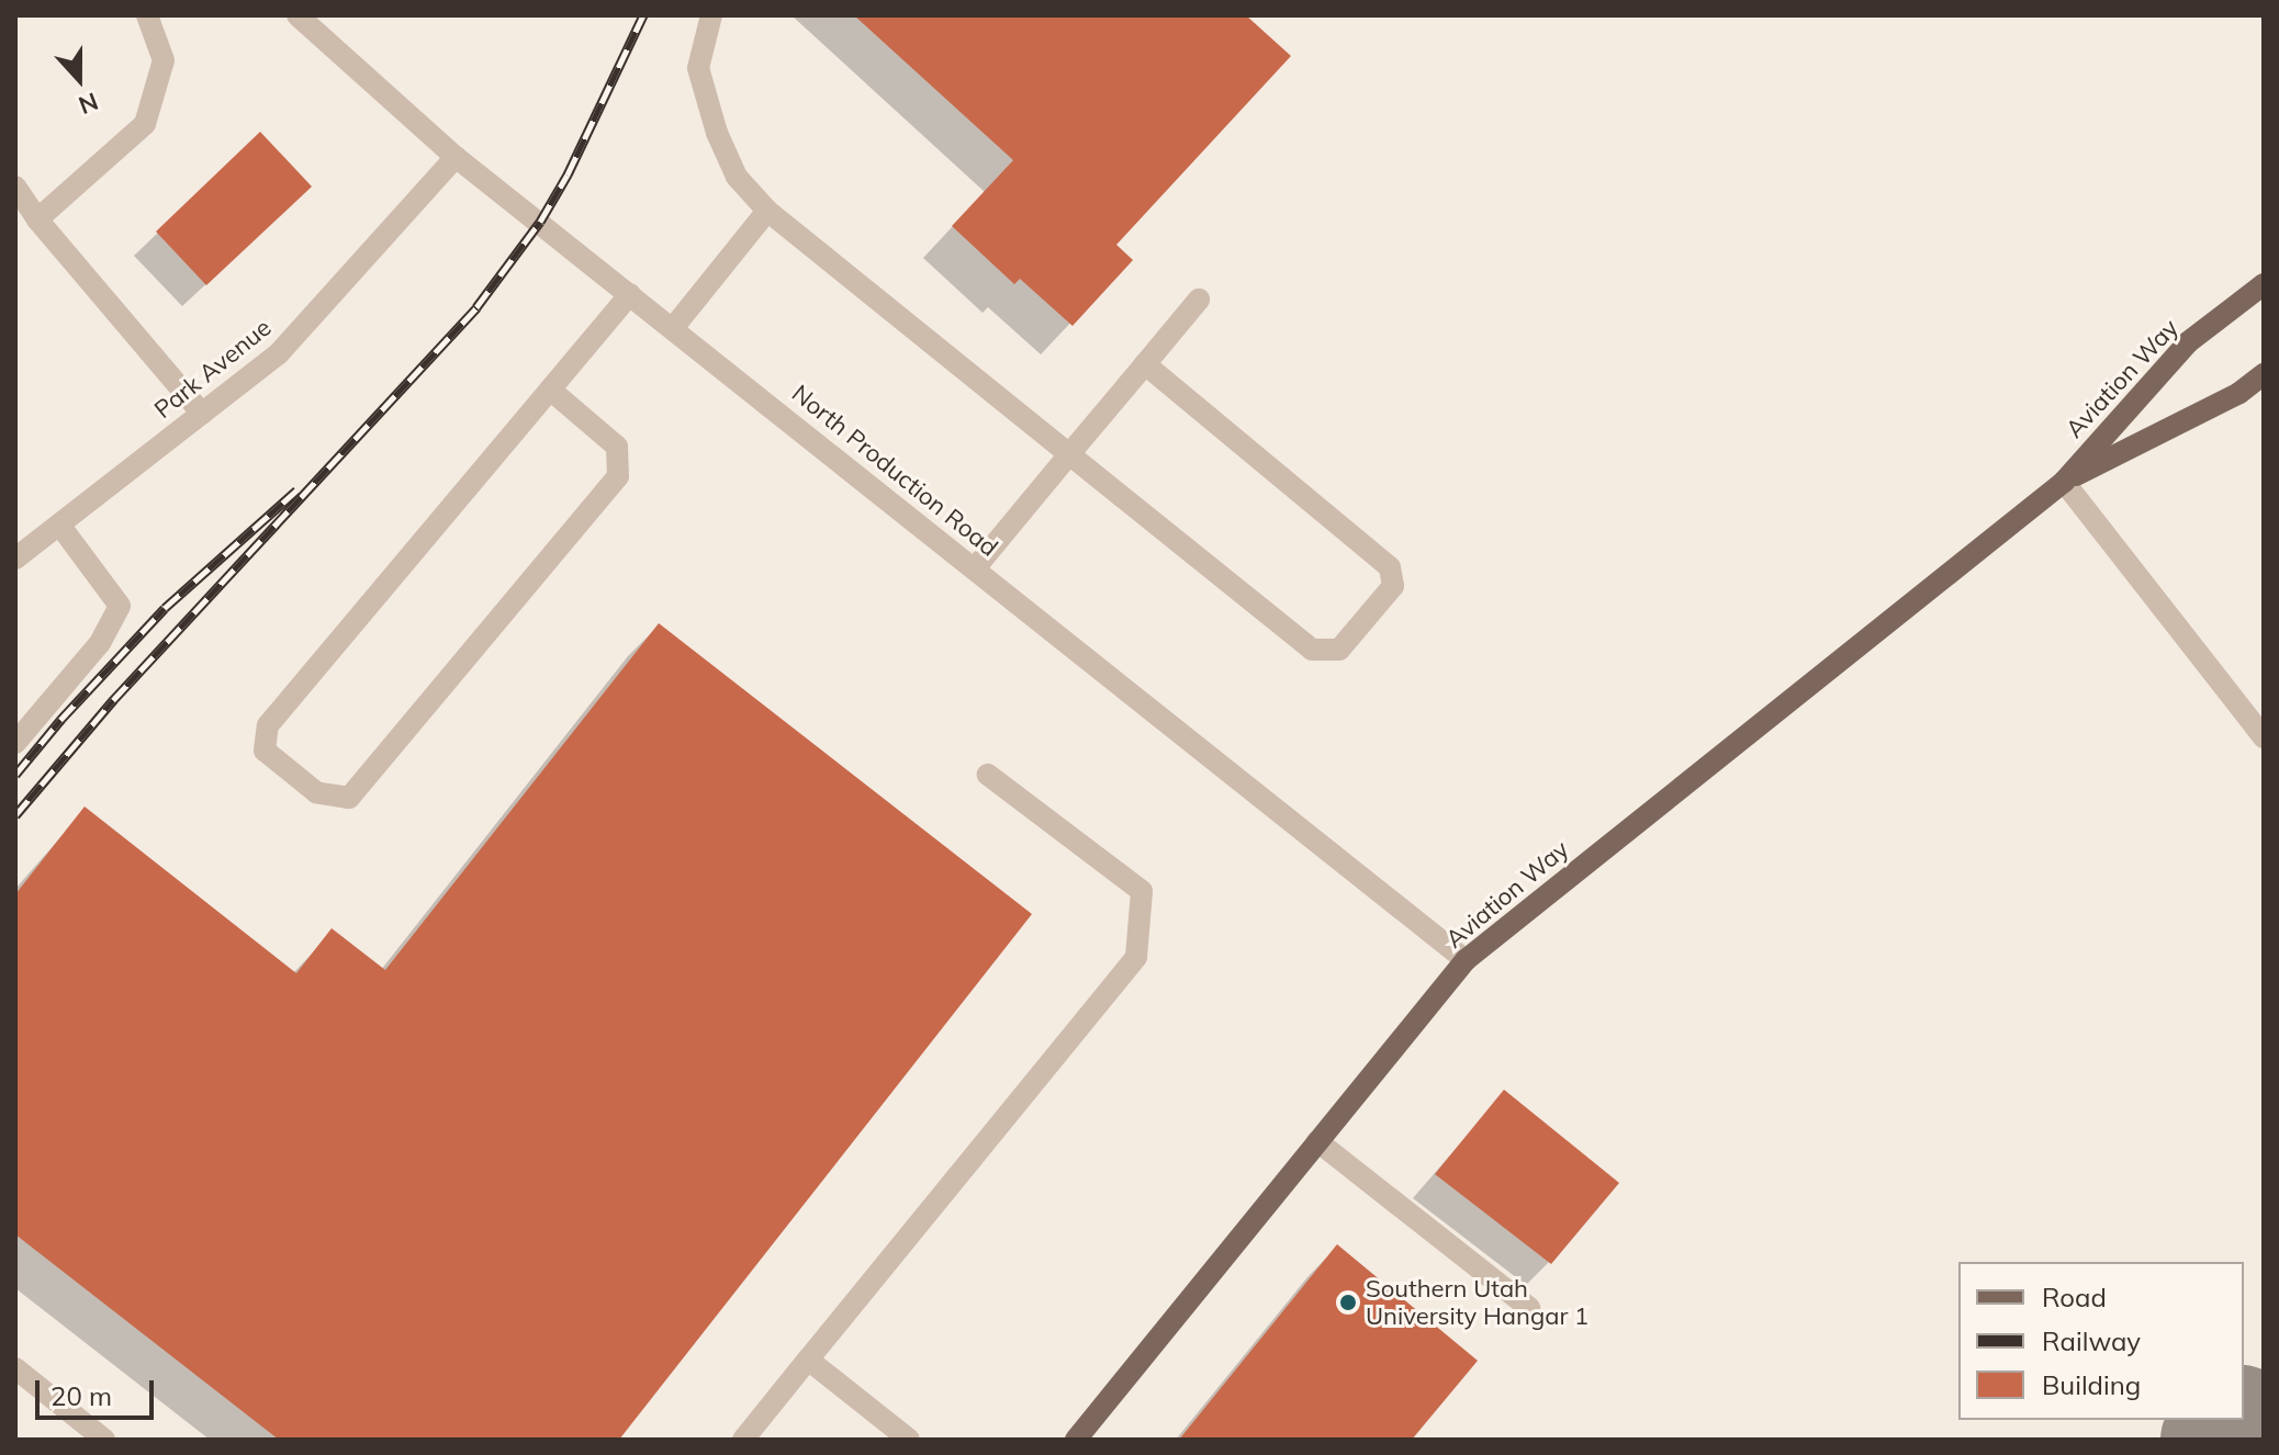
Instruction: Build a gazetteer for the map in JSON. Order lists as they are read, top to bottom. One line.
{"streets":{"main road":["Aviation Way"],"street":["Park Avenue","North Production Road"]},"crossings":[["Park Avenue","North Production Road"],["Aviation Way","North Production Road"]],"places":["Southern Utah University Hangar 1"],"legend":["Road","Railway","Building"],"scale_bar":"20 m","north":"bottom"}
